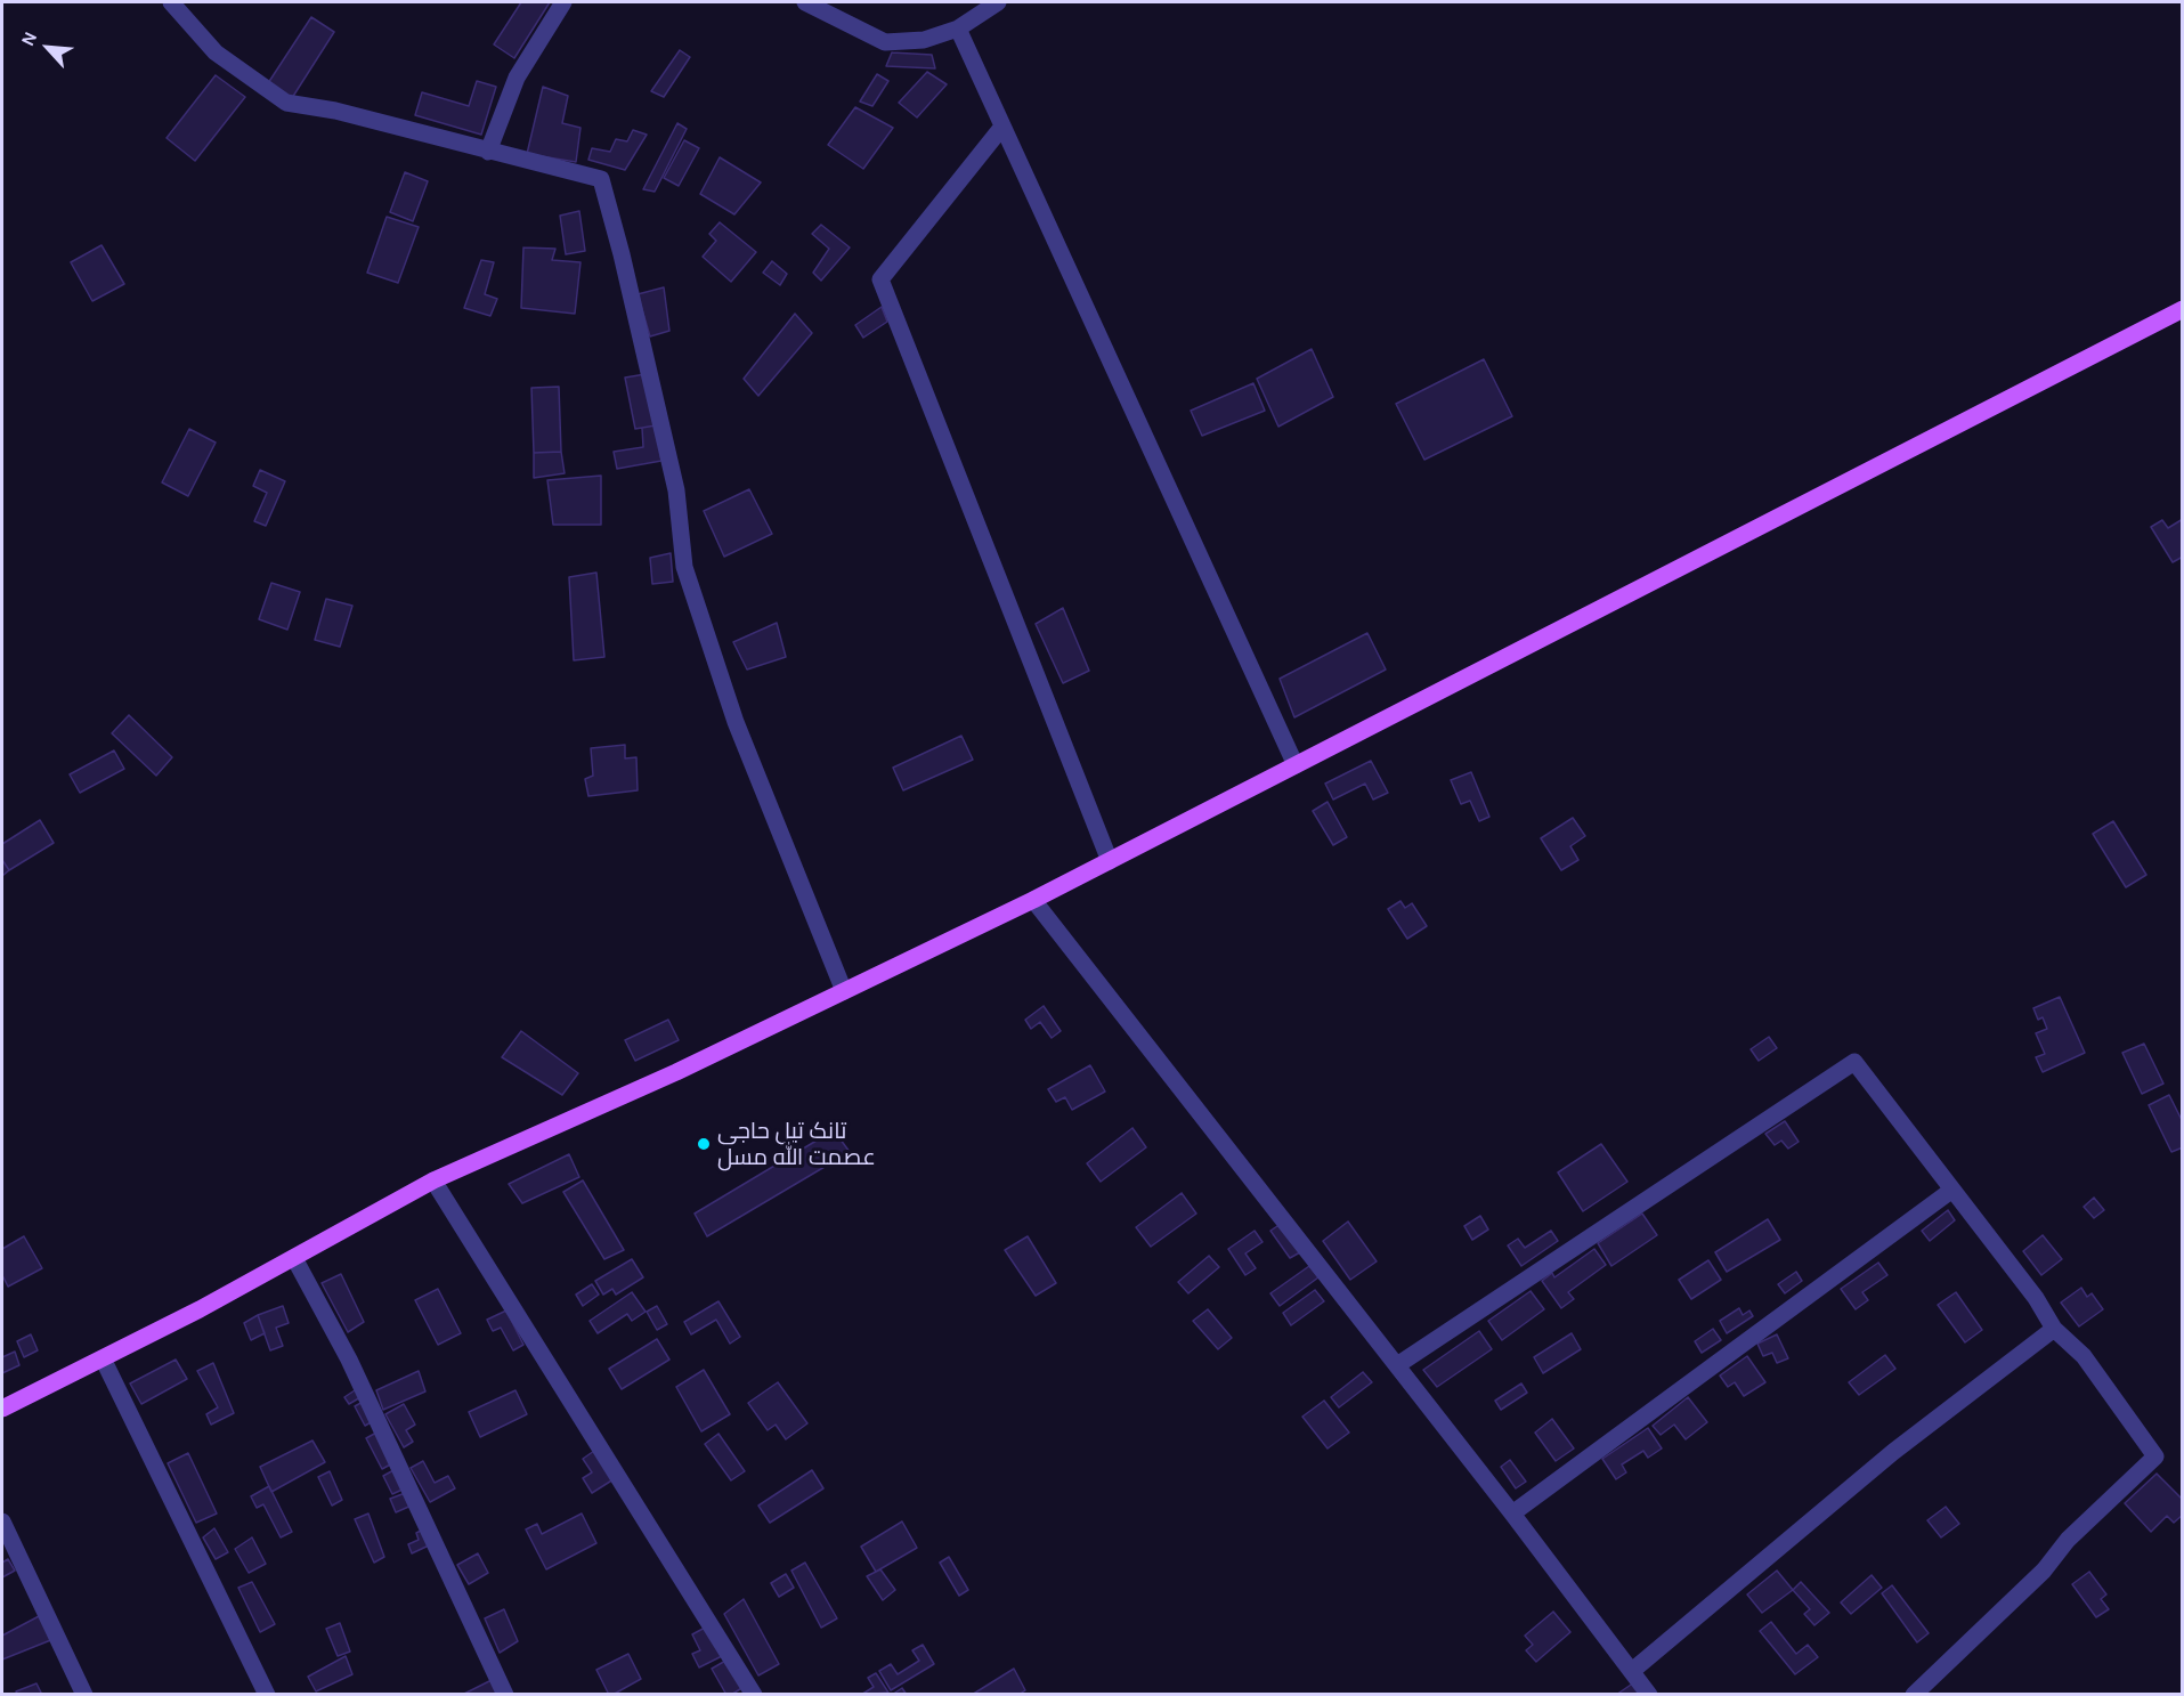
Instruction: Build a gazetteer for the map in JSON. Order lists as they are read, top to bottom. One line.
{"places":["تانک تیل حاجی عصمت الله مسل"],"north":"top left"}
